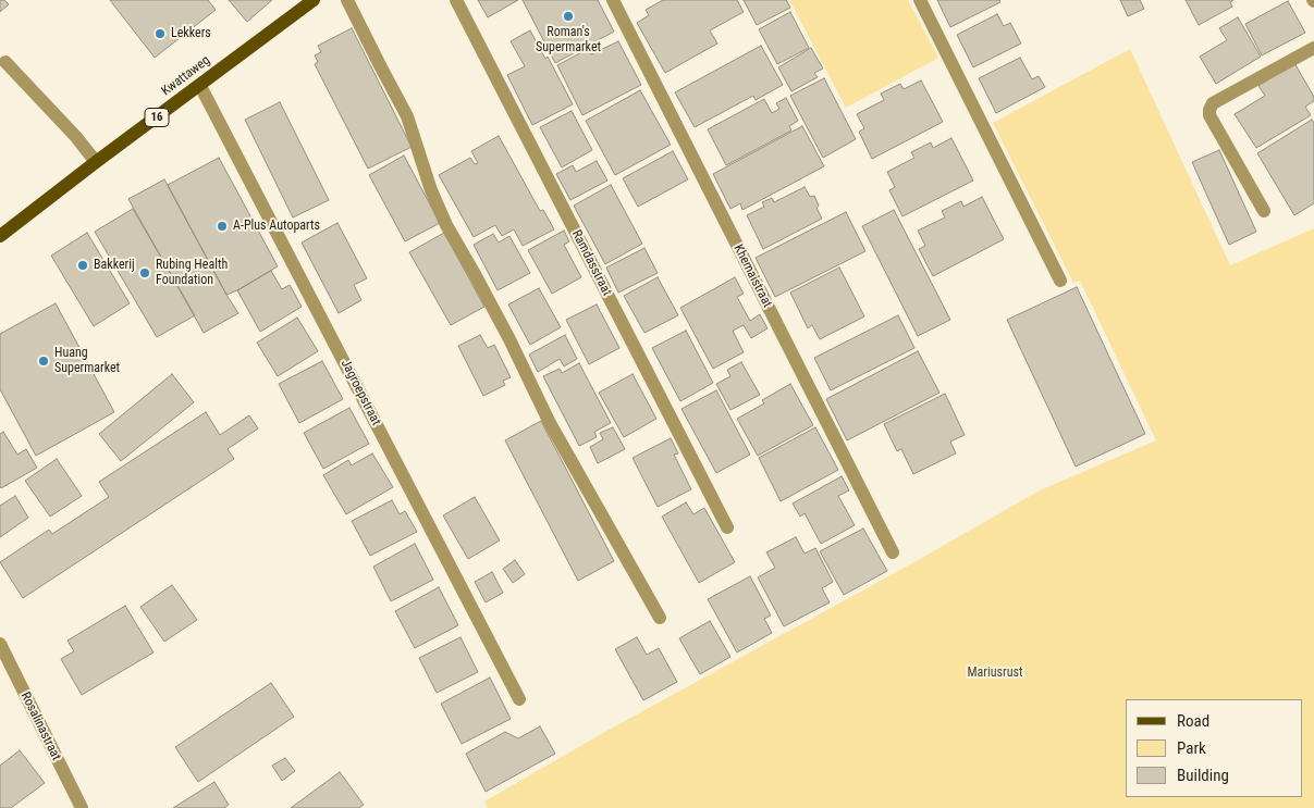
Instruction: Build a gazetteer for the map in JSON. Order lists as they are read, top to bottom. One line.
{"streets":{"main road":["Kwattaweg","16"],"street":["Ramdasstraat","Khemaistraat","Jagroepstraat","Rosalinastraat"]},"crossings":[["Kwattaweg","Jagroepstraat"]],"parks":["Mariusrust"],"places":["Roman's Supermarket","Lekkers","A-Plus Autoparts","Bakkerij","Rubing Health Foundation","Huang Supermarket"],"legend":["Road","Park","Building"]}
